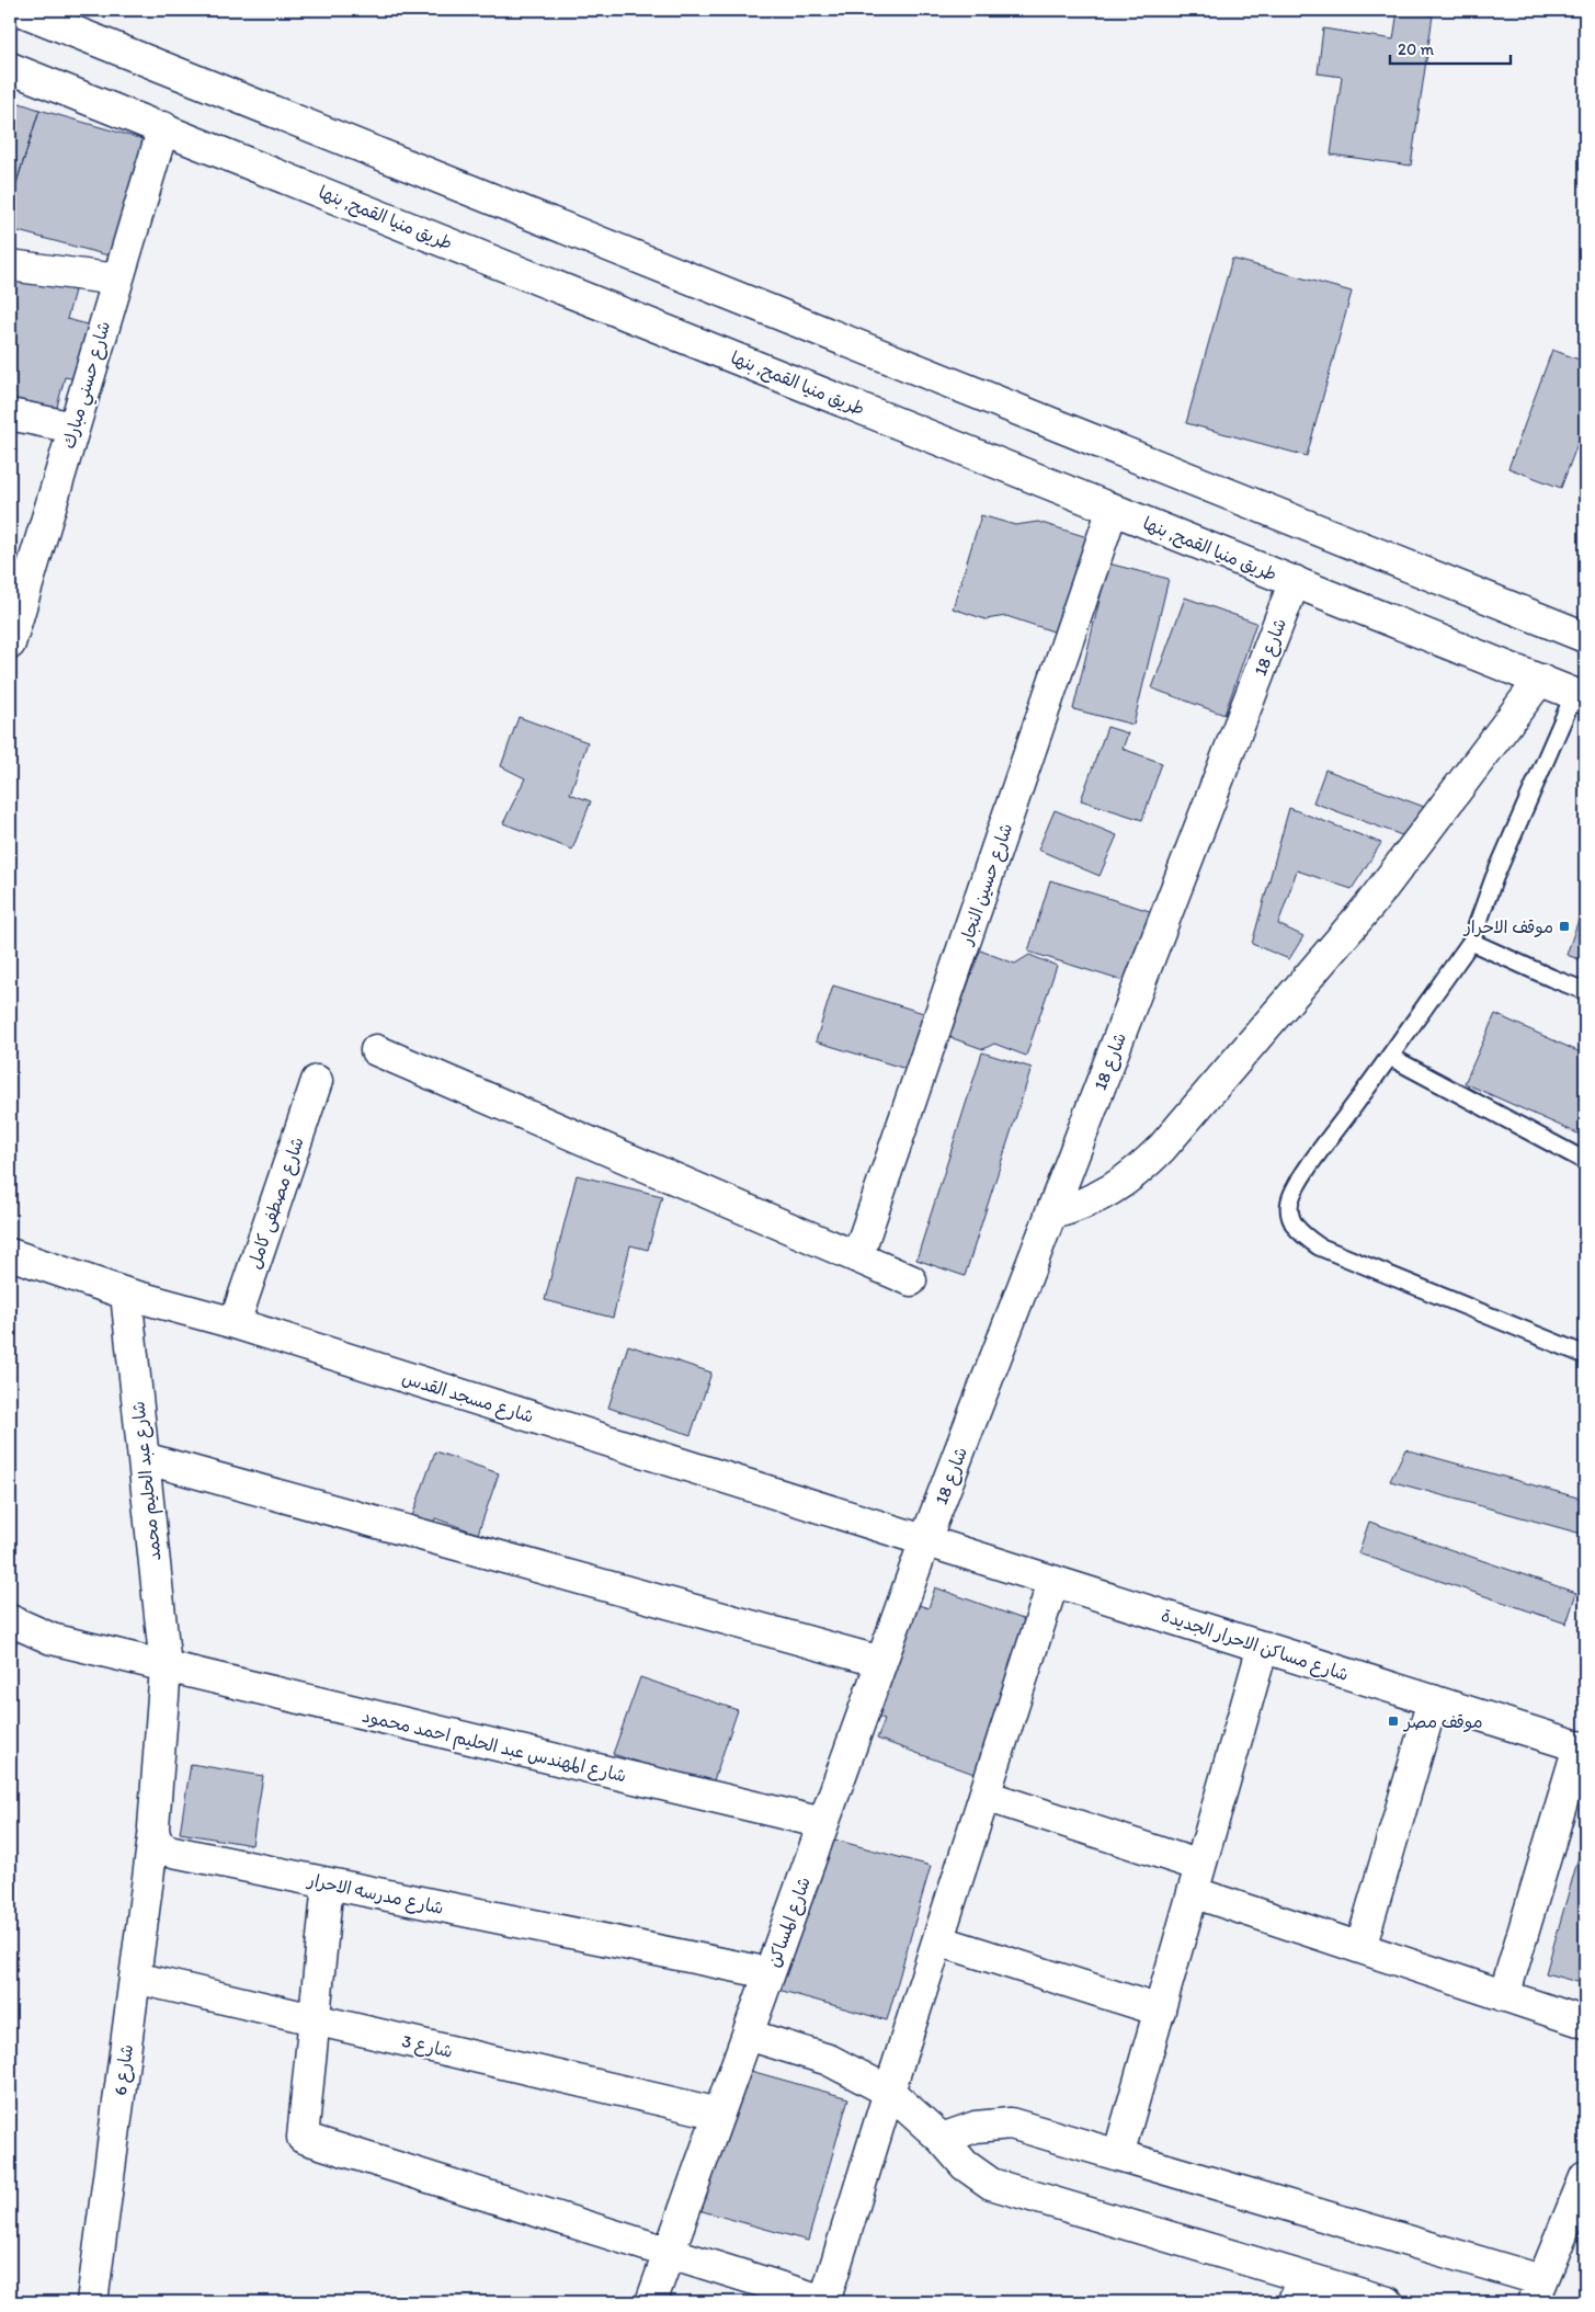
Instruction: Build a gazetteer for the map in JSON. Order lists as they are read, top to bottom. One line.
{"streets":{"main road":["طريق منيا القمح, بنها","شارع حسني مبارك","شارع 18","شارع حسين النجار","شارع مصطفى كامل","شارع مسجد القدس","شارع عبد الحليم محمد","شارع مساكن الاحرار الجديدة","شارع المهندس عبد الحليم احمد محمود","شارع مدرسه الاحرار","شارع المساكن","شارع 3","شارع 6"]},"crossings":[["طريق منيا القمح, بنها","شارع حسني مبارك"],["طريق منيا القمح, بنها","شارع 18"],["طريق منيا القمح, بنها","شارع حسين النجار"],["شارع 18","شارع مسجد القدس"],["شارع 18","شارع مساكن الاحرار الجديدة"],["شارع 18","شارع المساكن"],["شارع مصطفى كامل","شارع مسجد القدس"],["شارع مسجد القدس","شارع عبد الحليم محمد"],["شارع مسجد القدس","شارع مساكن الاحرار الجديدة"],["شارع مسجد القدس","شارع المساكن"],["شارع عبد الحليم محمد","شارع المهندس عبد الحليم احمد محمود"],["شارع مساكن الاحرار الجديدة","شارع المساكن"],["شارع المهندس عبد الحليم احمد محمود","شارع المساكن"],["شارع مدرسه الاحرار","شارع المساكن"],["شارع مدرسه الاحرار","شارع 6"],["شارع المساكن","شارع 3"],["شارع 3","شارع 6"]],"places":{"transit":["موقف الاحرار","موقف مصر"]},"scale_bar":"20 m"}
